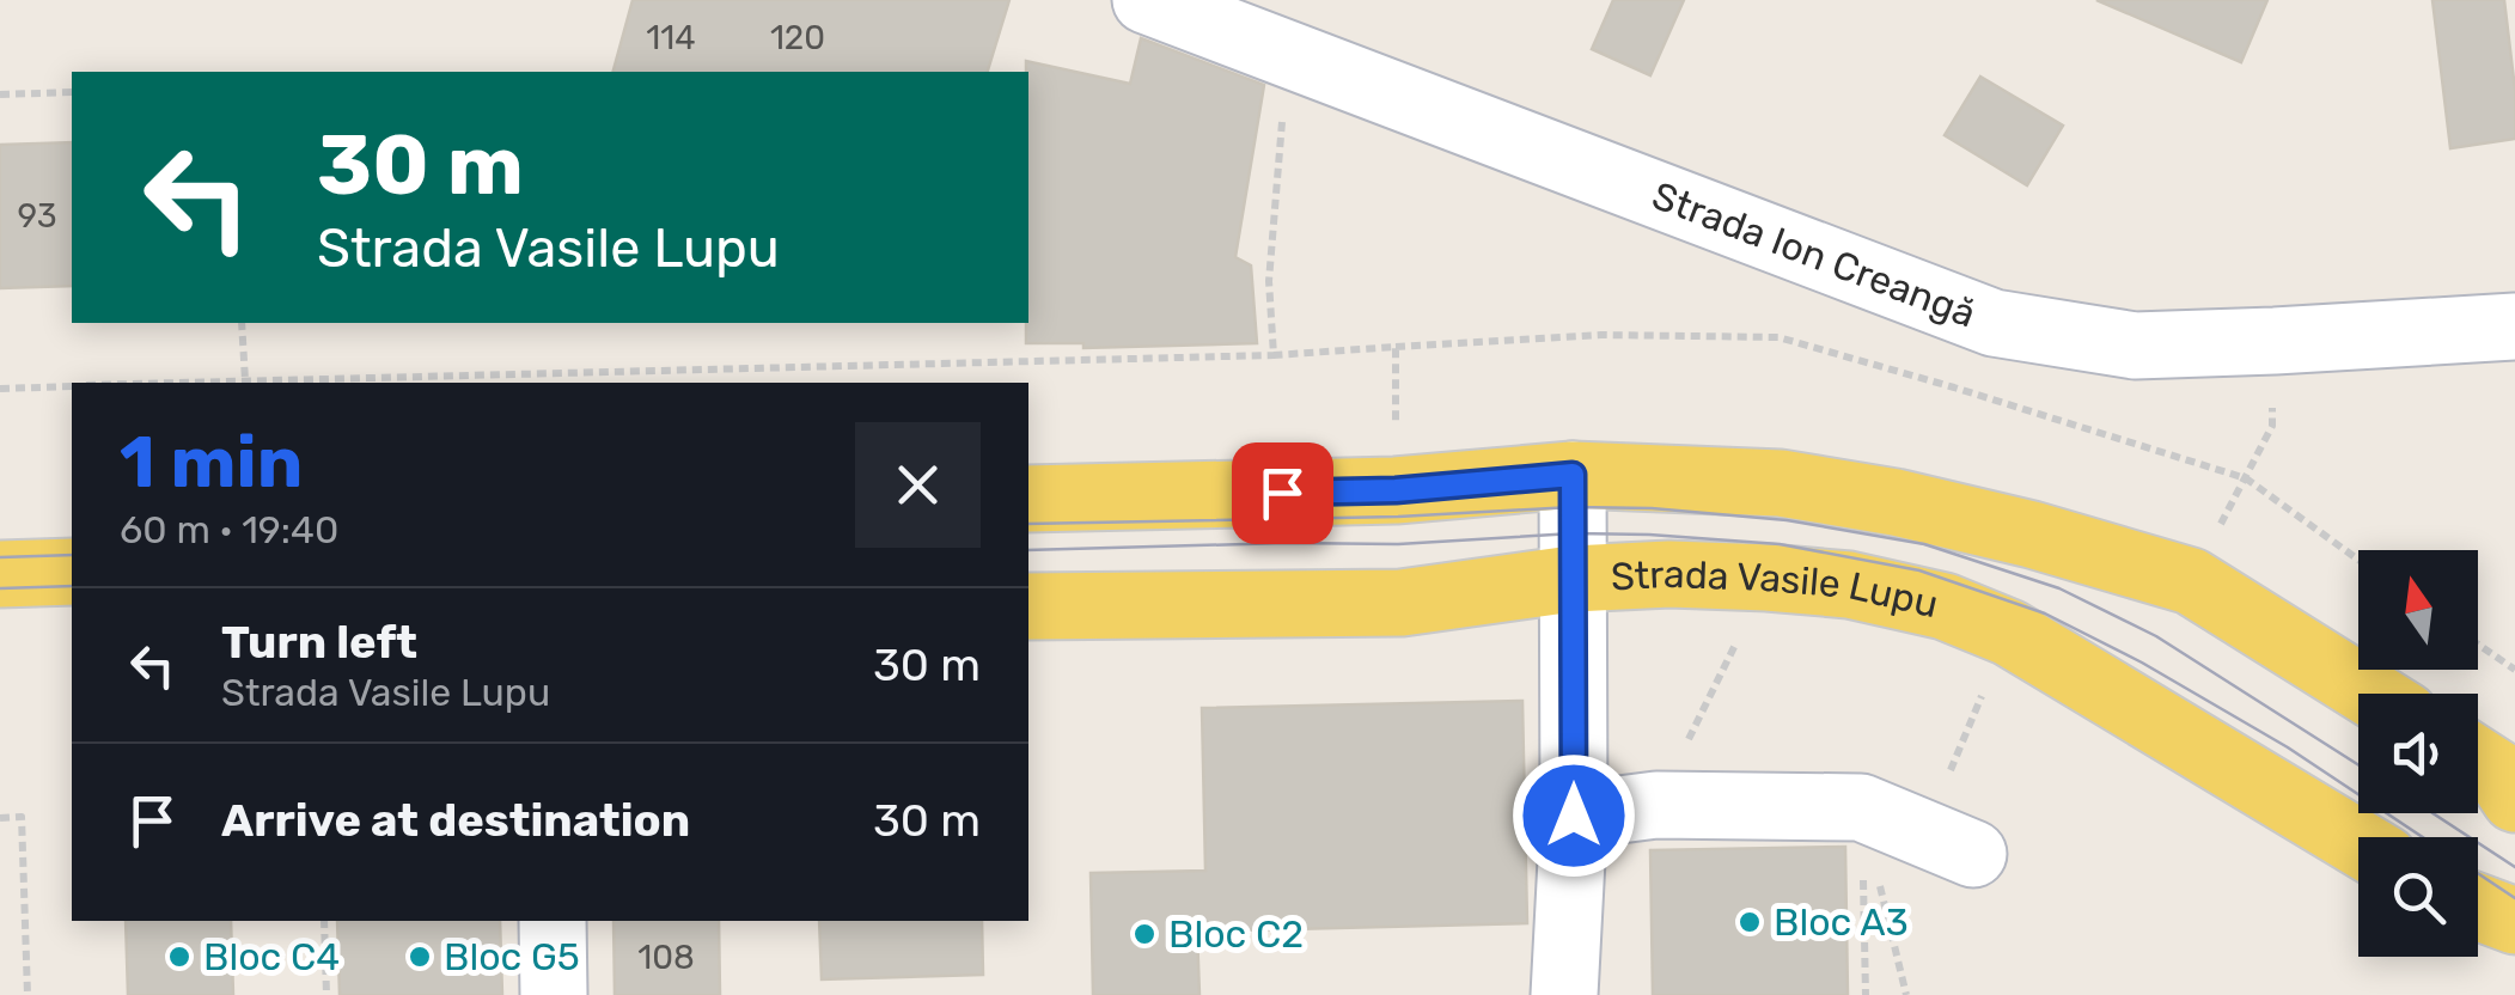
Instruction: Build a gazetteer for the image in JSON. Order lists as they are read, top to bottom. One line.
{"streets":{"main road":["Strada Vasile Lupu"],"street":["Strada Ion Creangă"]},"places":["Bloc A3","Bloc C2","Bloc C4","Bloc G5"],"house_numbers":["114","120","93","108"],"north":"top","page":{"turn":["30 m","Strada Vasile Lupu"],"heading":["1 min","60 m · 19:40"],"list":[{"name":"Turn left","note":"Strada Vasile Lupu","value":"30 m"},{"name":"Arrive at destination","value":"30 m"}]}}
